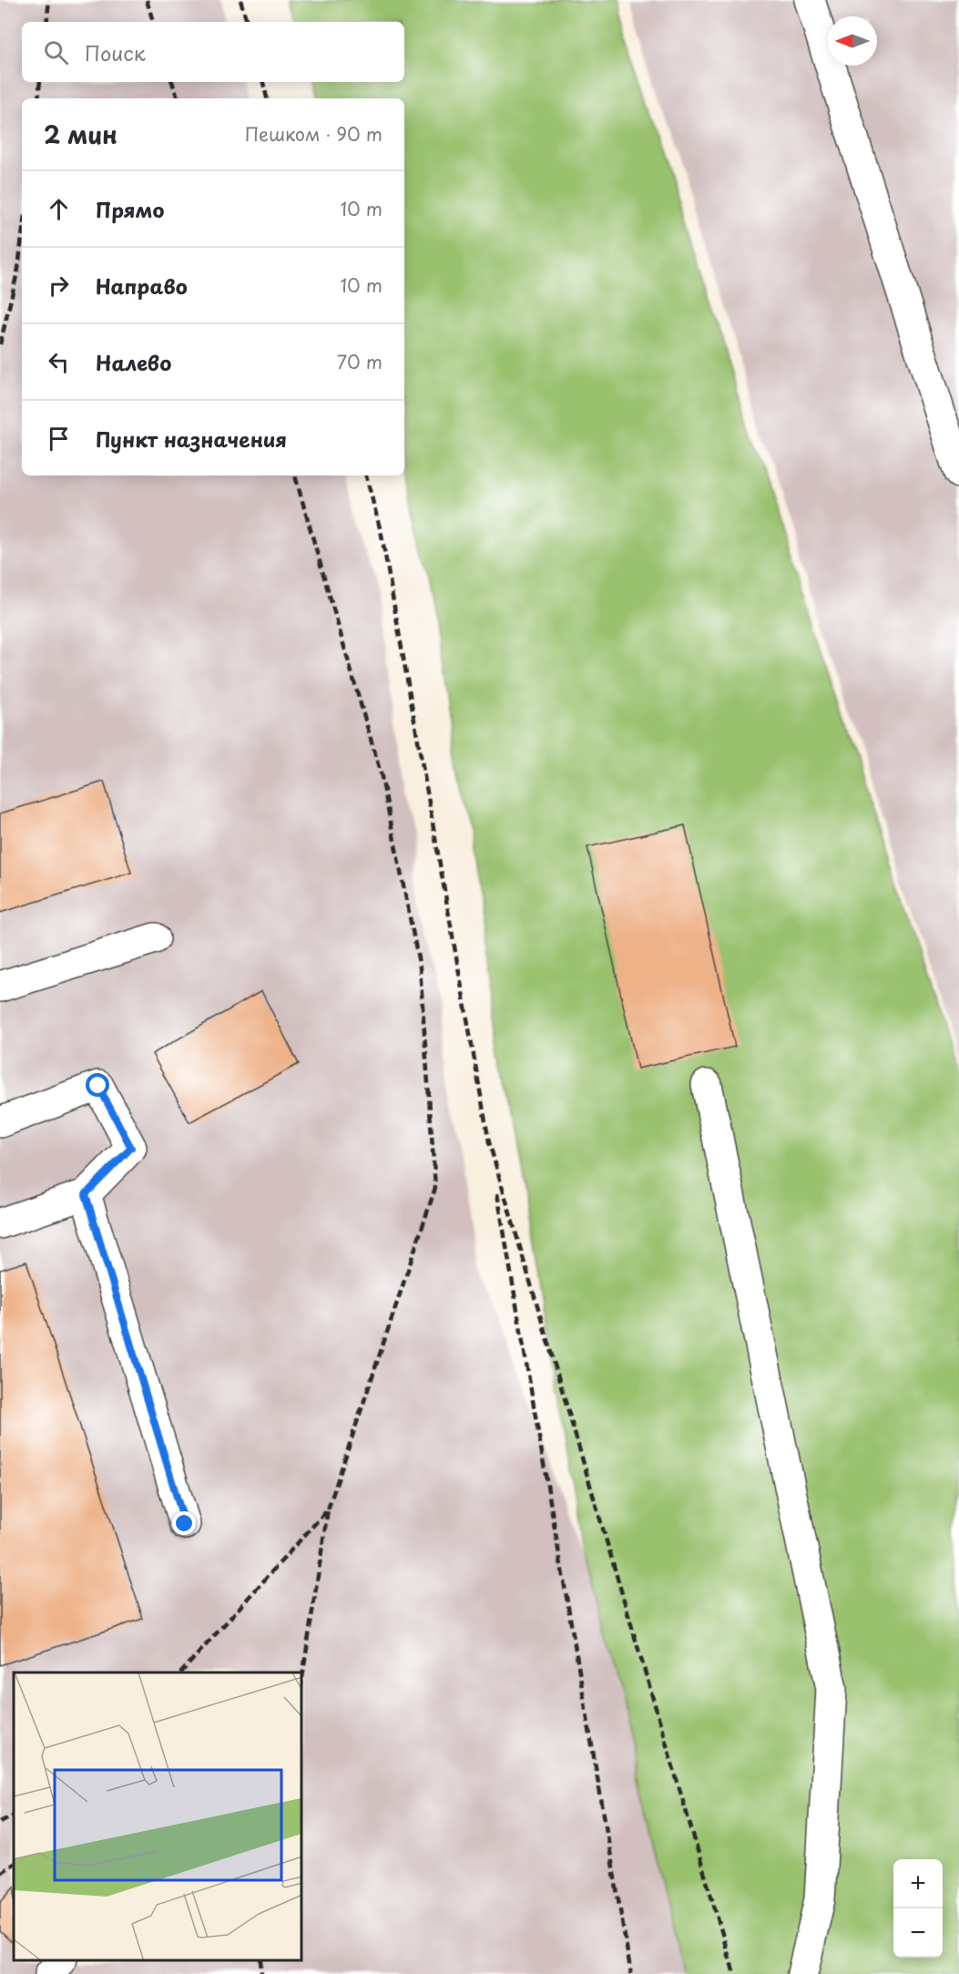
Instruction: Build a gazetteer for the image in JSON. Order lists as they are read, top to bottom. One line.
{"north":"left","page":{"search":"Поиск","heading":["2 мин","Пешком · 90 m"],"list":[["Прямо","10 m"],["Направо","10 m"],["Налево","70 m"],"Пункт назначения"],"map_buttons":["+","−"]}}
